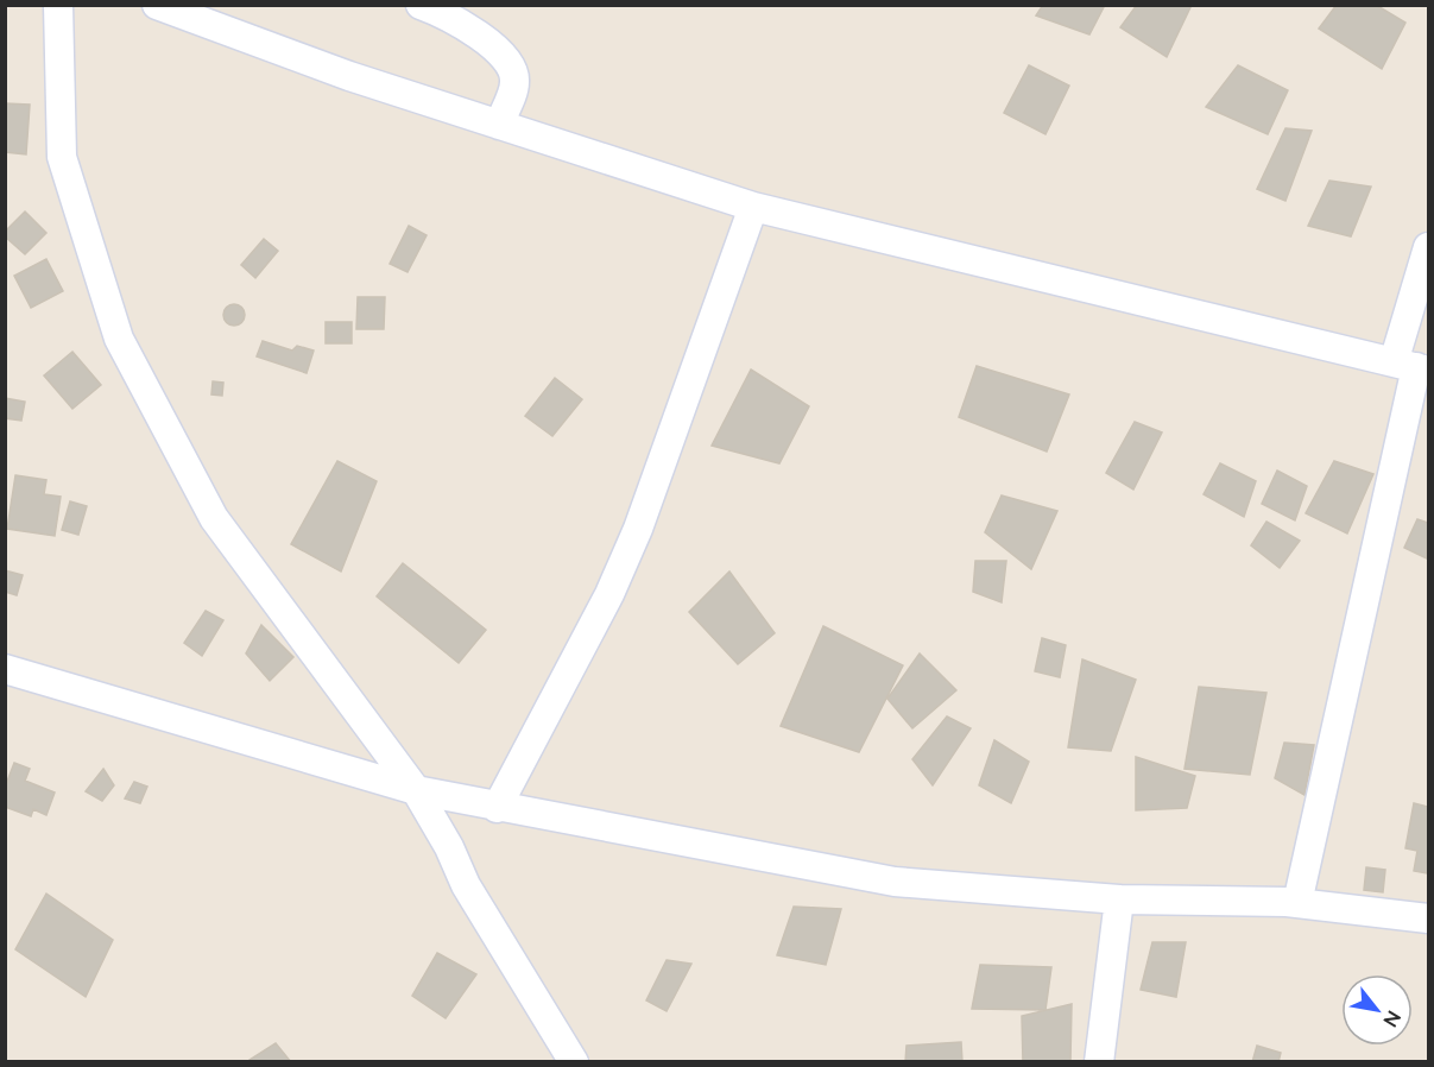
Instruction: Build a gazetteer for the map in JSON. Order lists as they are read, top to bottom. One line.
{"north":"bottom right"}
